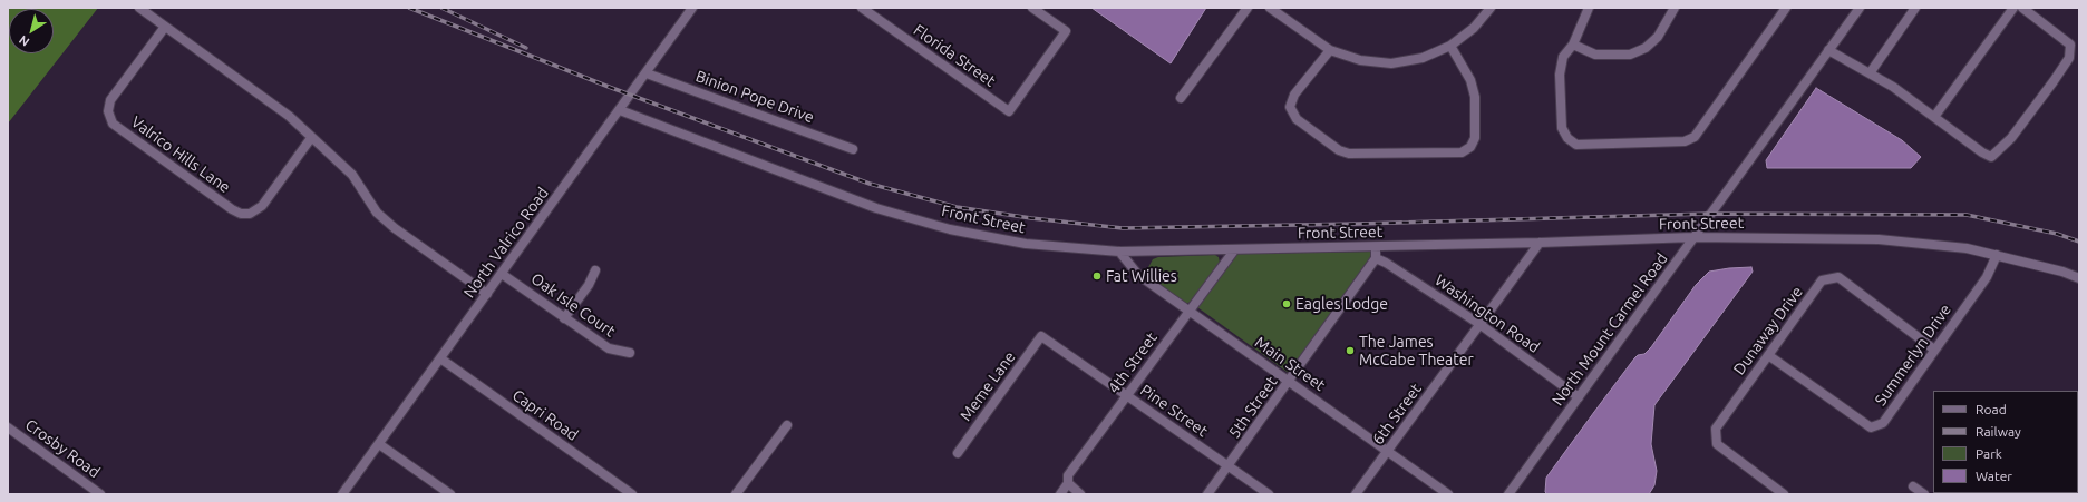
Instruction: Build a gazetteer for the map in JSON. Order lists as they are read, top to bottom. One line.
{"streets":{"street":["Florida Street","Binion Pope Drive","Valrico Hills Lane","Front Street","North Valrico Road","Oak Isle Court","Washington Road","North Mount Carmel Road","Dunaway Drive","Summerlyn Drive","4th Street","Main Street","Meme Lane","5th Street","Pine Street","6th Street","Capri Road","Crosby Road"]},"crossings":[["Binion Pope Drive","North Valrico Road"],["Front Street","North Valrico Road"],["Front Street","North Mount Carmel Road"],["Front Street","Summerlyn Drive"],["Front Street","4th Street"],["Front Street","Main Street"],["Front Street","6th Street"],["North Valrico Road","Oak Isle Court"],["North Valrico Road","Capri Road"],["Washington Road","North Mount Carmel Road"],["Washington Road","5th Street"],["Washington Road","6th Street"],["Dunaway Drive","Summerlyn Drive"],["4th Street","Main Street"],["4th Street","Pine Street"],["Main Street","5th Street"],["Main Street","6th Street"],["Meme Lane","Pine Street"],["5th Street","Pine Street"]],"places":["Fat Willies","Eagles Lodge","The James McCabe Theater"],"legend":["Road","Railway","Park","Water"],"north":"bottom left"}
